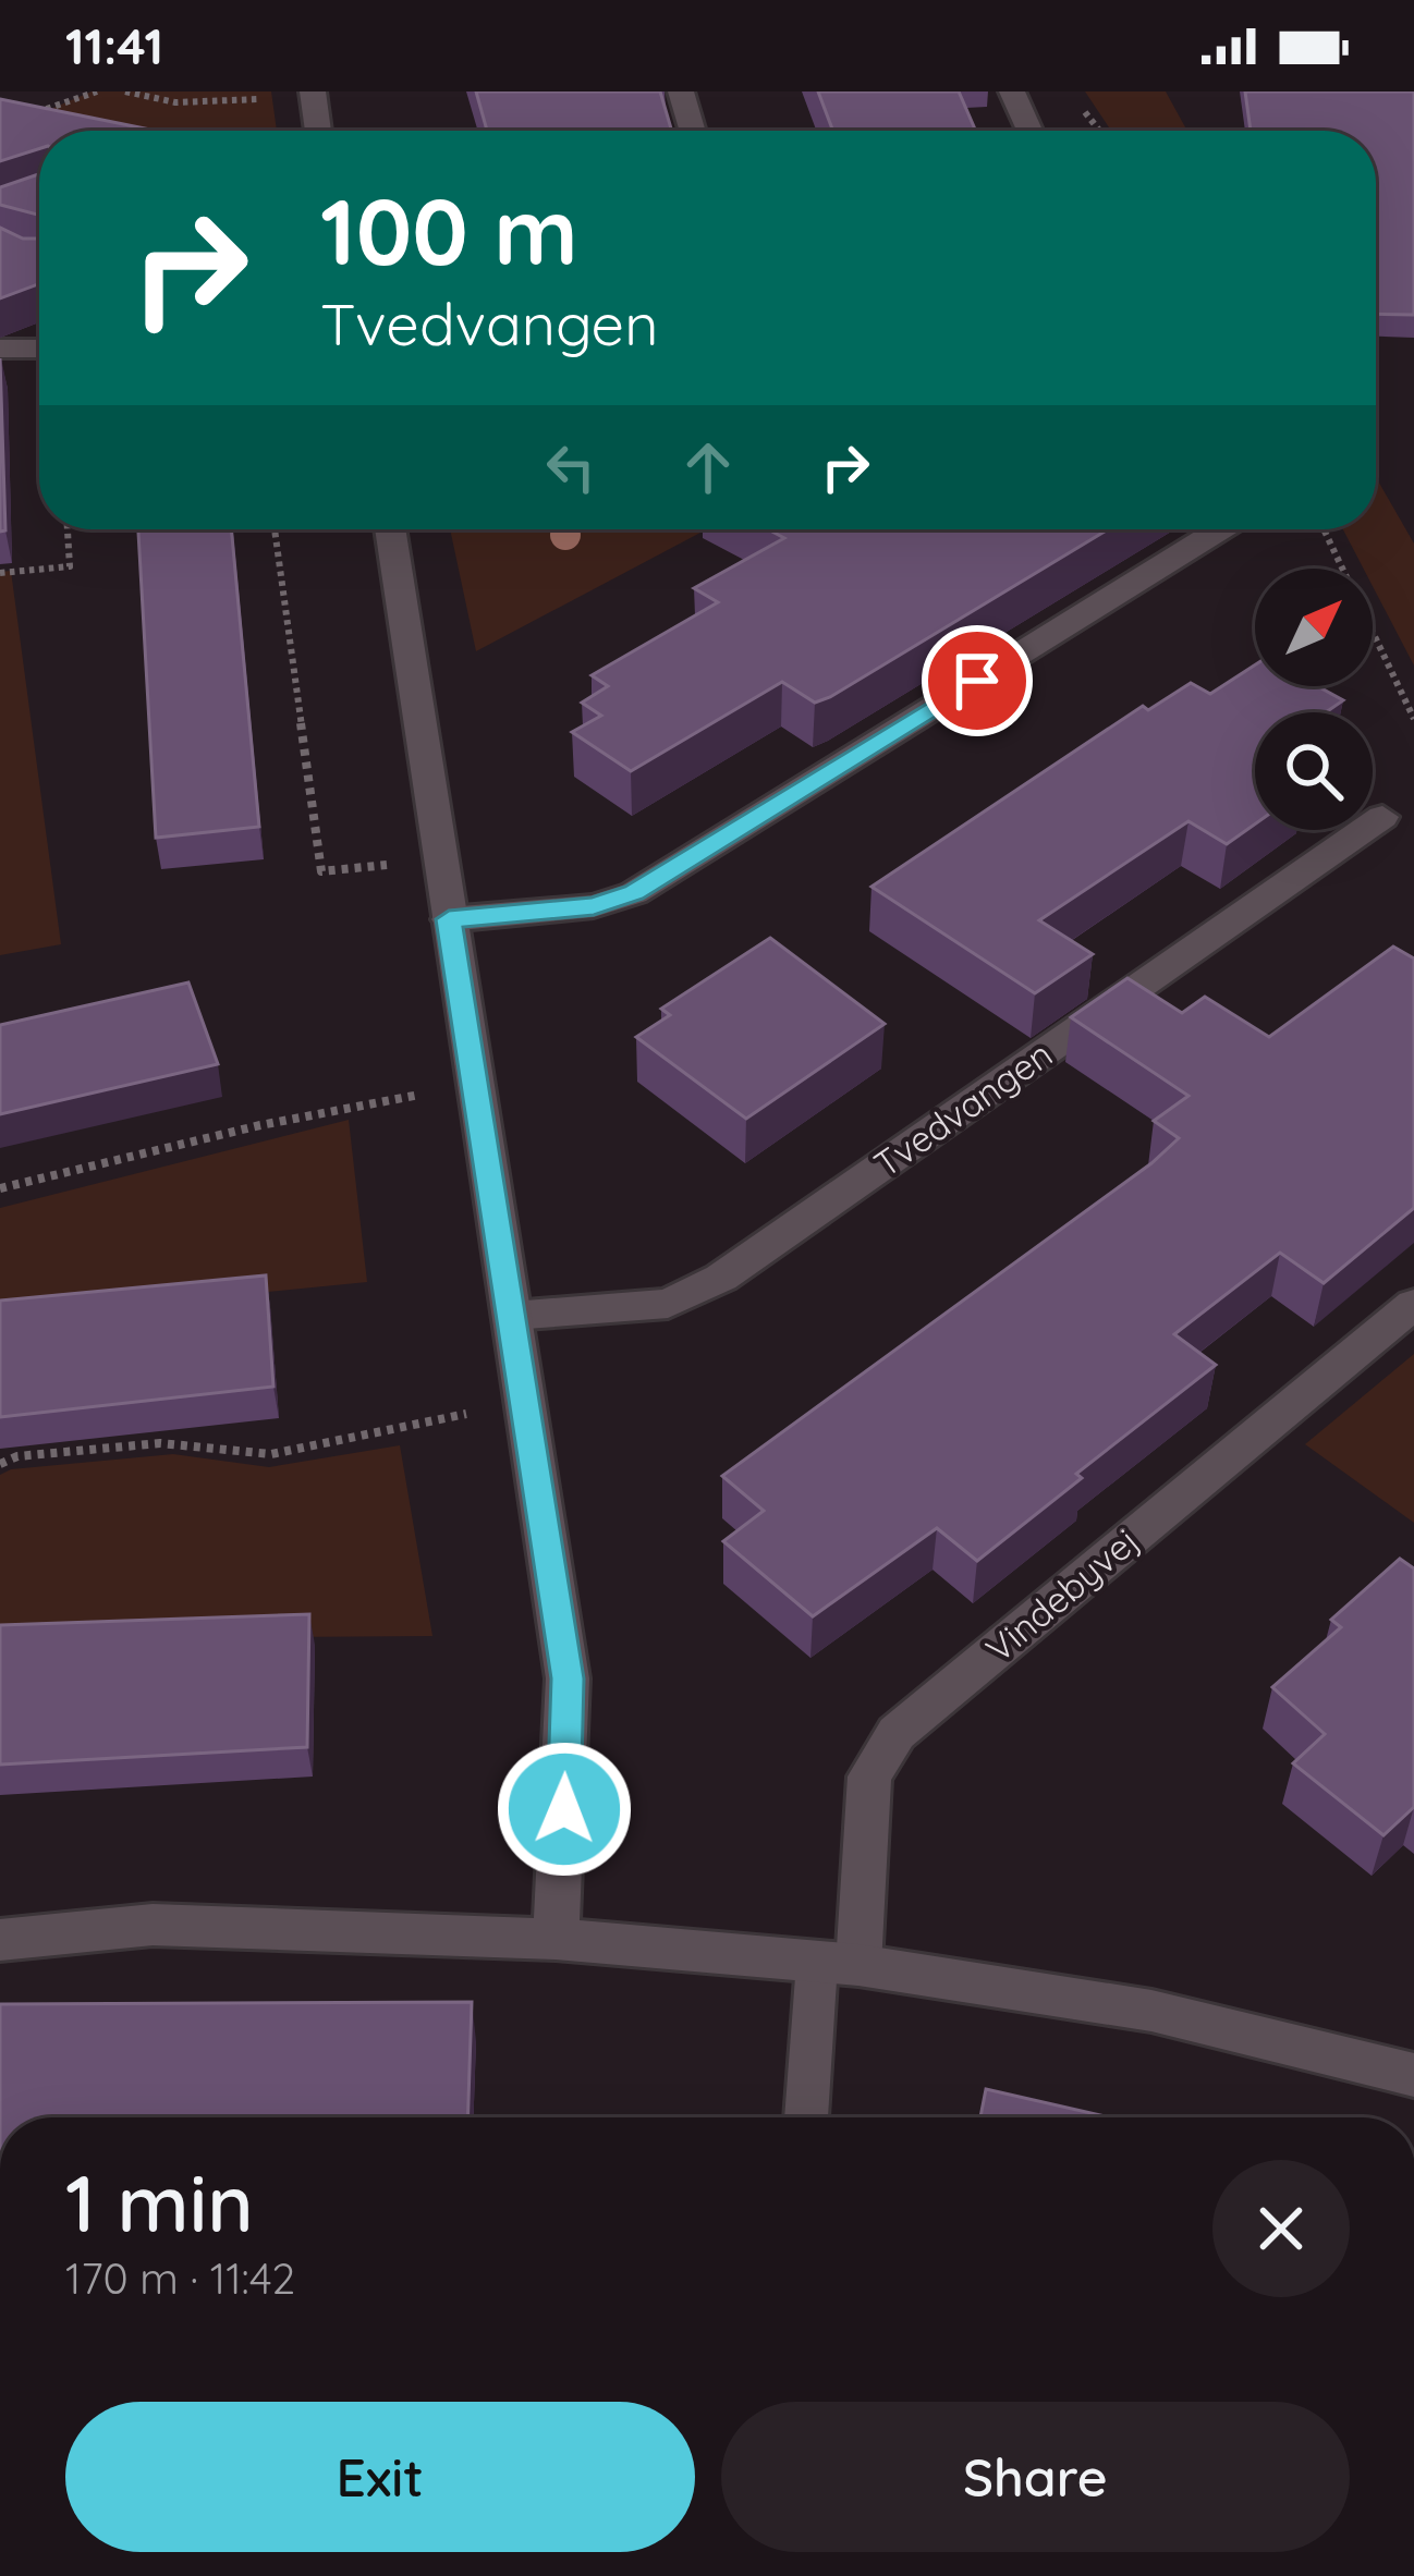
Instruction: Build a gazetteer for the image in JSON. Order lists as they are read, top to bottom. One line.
{"streets":{"street":["Tvedvangen","Vindebyvej"]},"north":"top right","page":{"status":"11:41","turn":["100 m","Tvedvangen"],"heading":["1 min","170 m · 11:42"],"buttons":["Exit","Share"]}}
